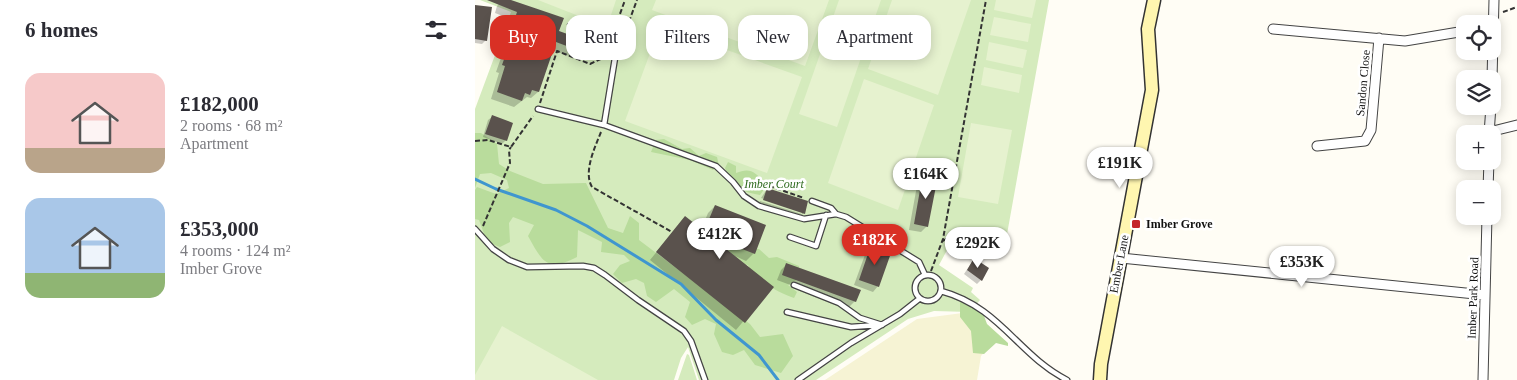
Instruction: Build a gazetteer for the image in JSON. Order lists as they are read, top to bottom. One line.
{"streets":{"main road":["Ember Lane"],"street":["Sandon Close","Imber Park Road"]},"parks":["Imber Court"],"places":{"transit":["Imber Grove"]},"page":{"heading":"6 homes","map_buttons":["+","−"],"chip":["Buy","Rent","Filters","New","Apartment"],"list":[{"name":"£182,000","note":"2 rooms · 68 m² · Apartment"},{"name":"£353,000","note":"4 rooms · 124 m² · Imber Grove"}],"price":["£191K","£164K","£412K","£182K","£292K","£353K"]}}
